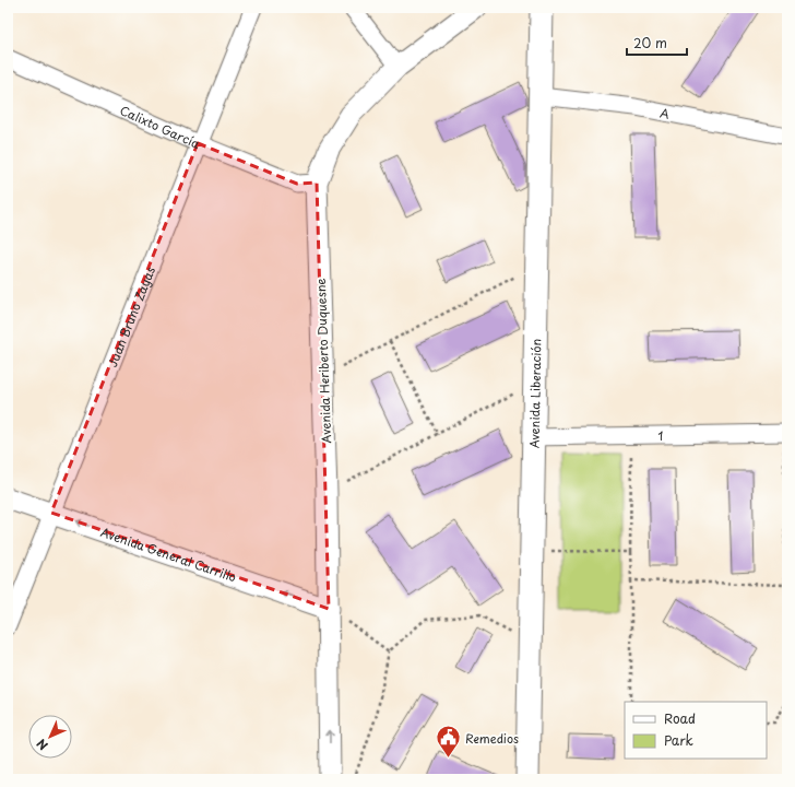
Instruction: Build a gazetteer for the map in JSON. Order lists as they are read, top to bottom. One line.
{"streets":{"main road":["Avenida Liberación"],"street":["A","Calixto García","Juan Bruno Zayas","Avenida Heriberto Duquesne","1","Avenida General Carrillo"]},"crossings":[["A","Avenida Liberación"],["Calixto García","Juan Bruno Zayas"],["Calixto García","Avenida Heriberto Duquesne"],["Juan Bruno Zayas","Avenida General Carrillo"],["Avenida Heriberto Duquesne","Avenida General Carrillo"],["Avenida Liberación","1"]],"one_way":["Avenida General Carrillo"],"places":{"public building":["Remedios"]},"legend":["Road","Park"],"scale_bar":"20 m","north":"bottom left"}
